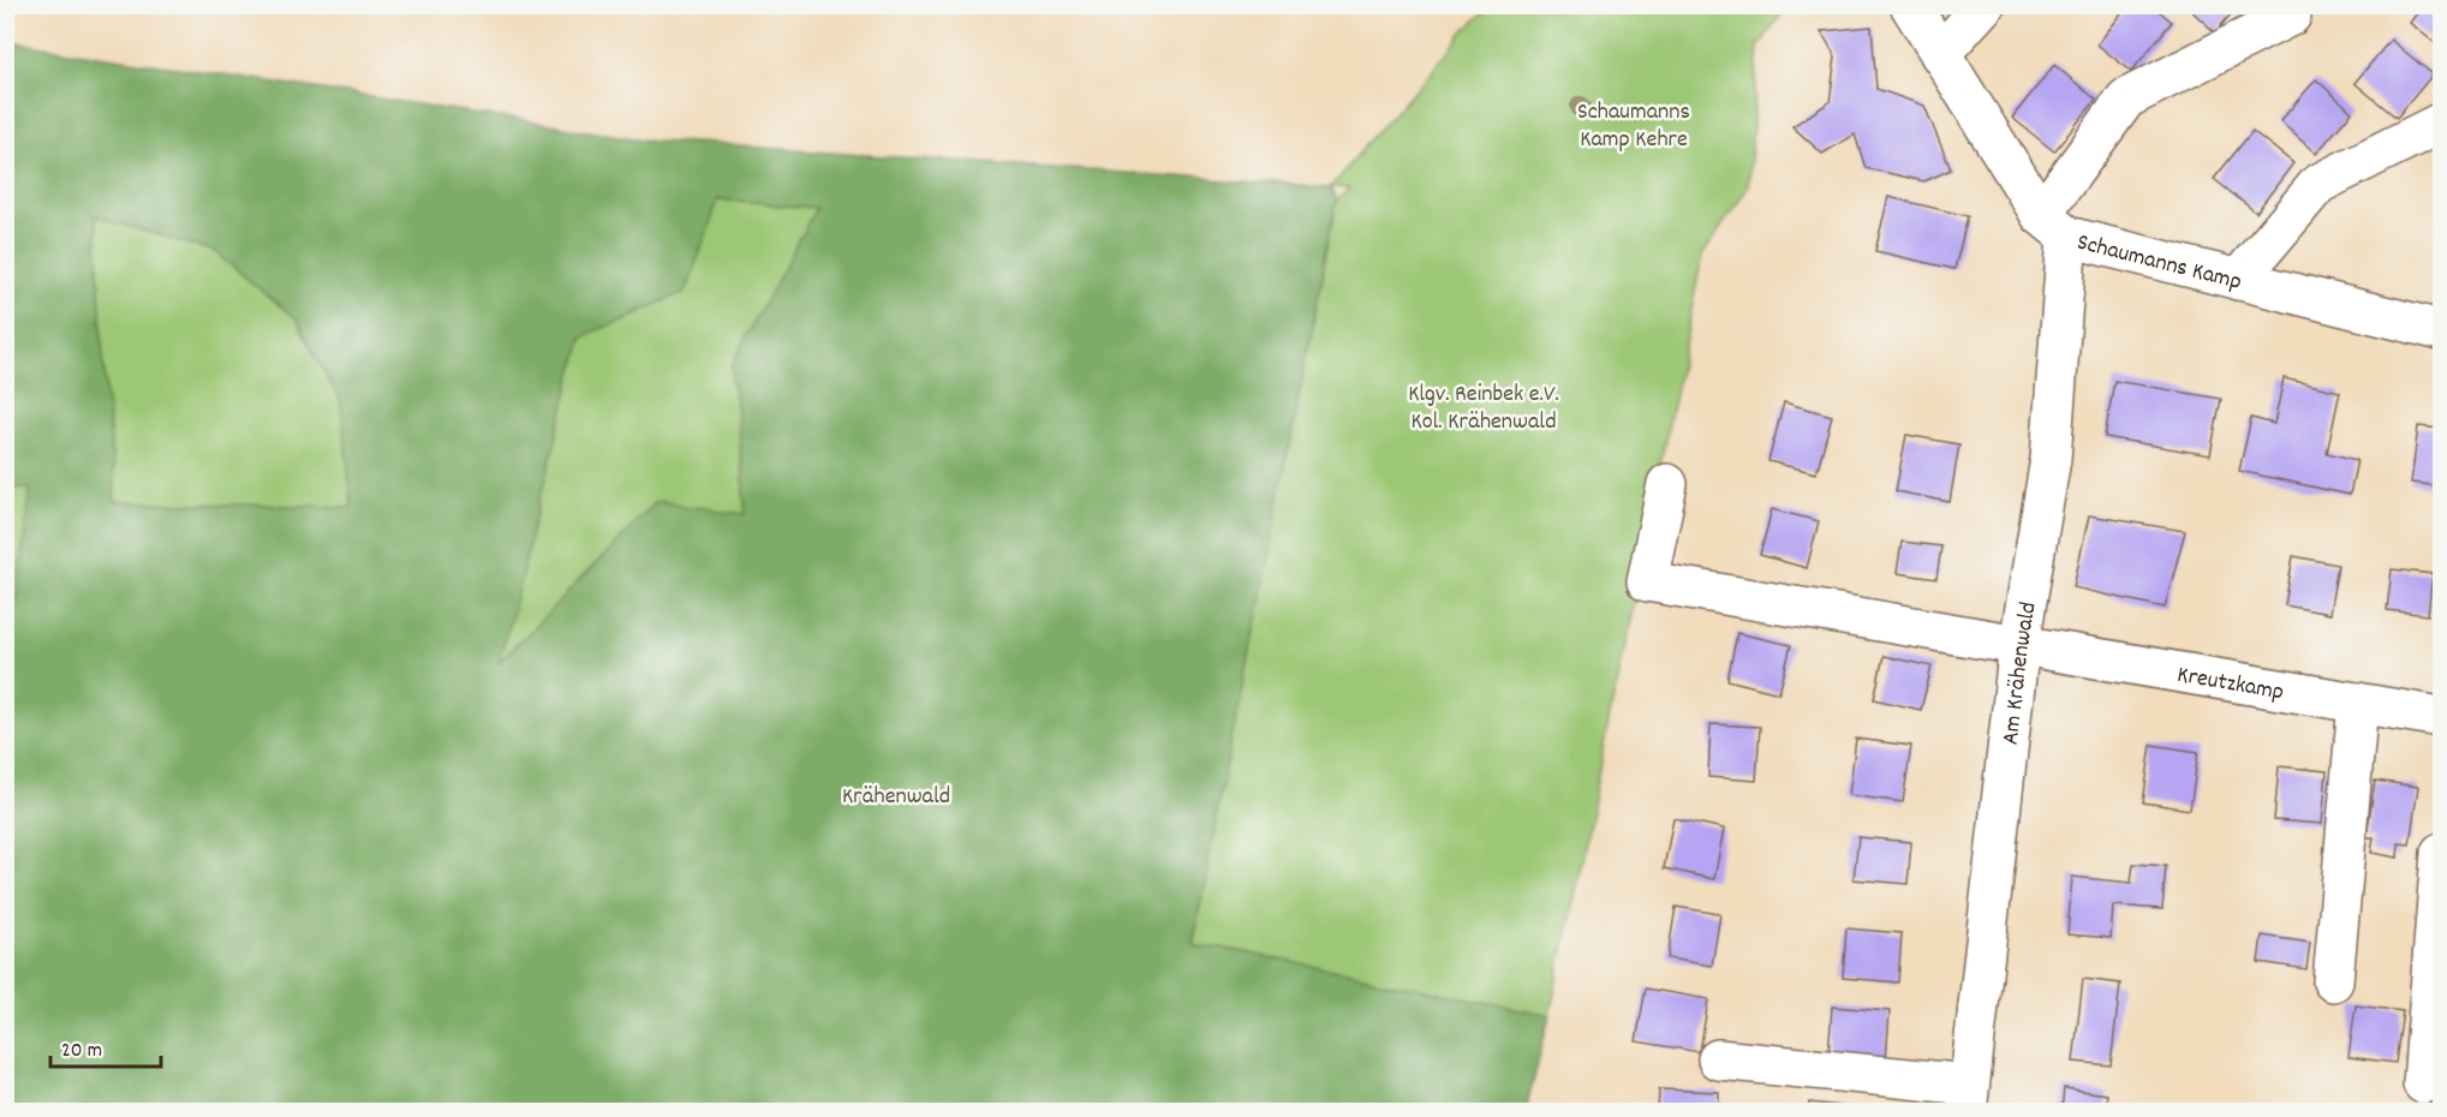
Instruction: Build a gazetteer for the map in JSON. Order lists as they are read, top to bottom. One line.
{"streets":{"street":["Schaumanns Kamp","Am Krähenwald","Kreutzkamp"]},"crossings":[["Schaumanns Kamp","Am Krähenwald"],["Am Krähenwald","Kreutzkamp"]],"parks":["Schaumanns Kamp Kehre","Klgv. Reinbek e.V. Kol. Krähenwald","Krähenwald"],"scale_bar":"20 m"}
